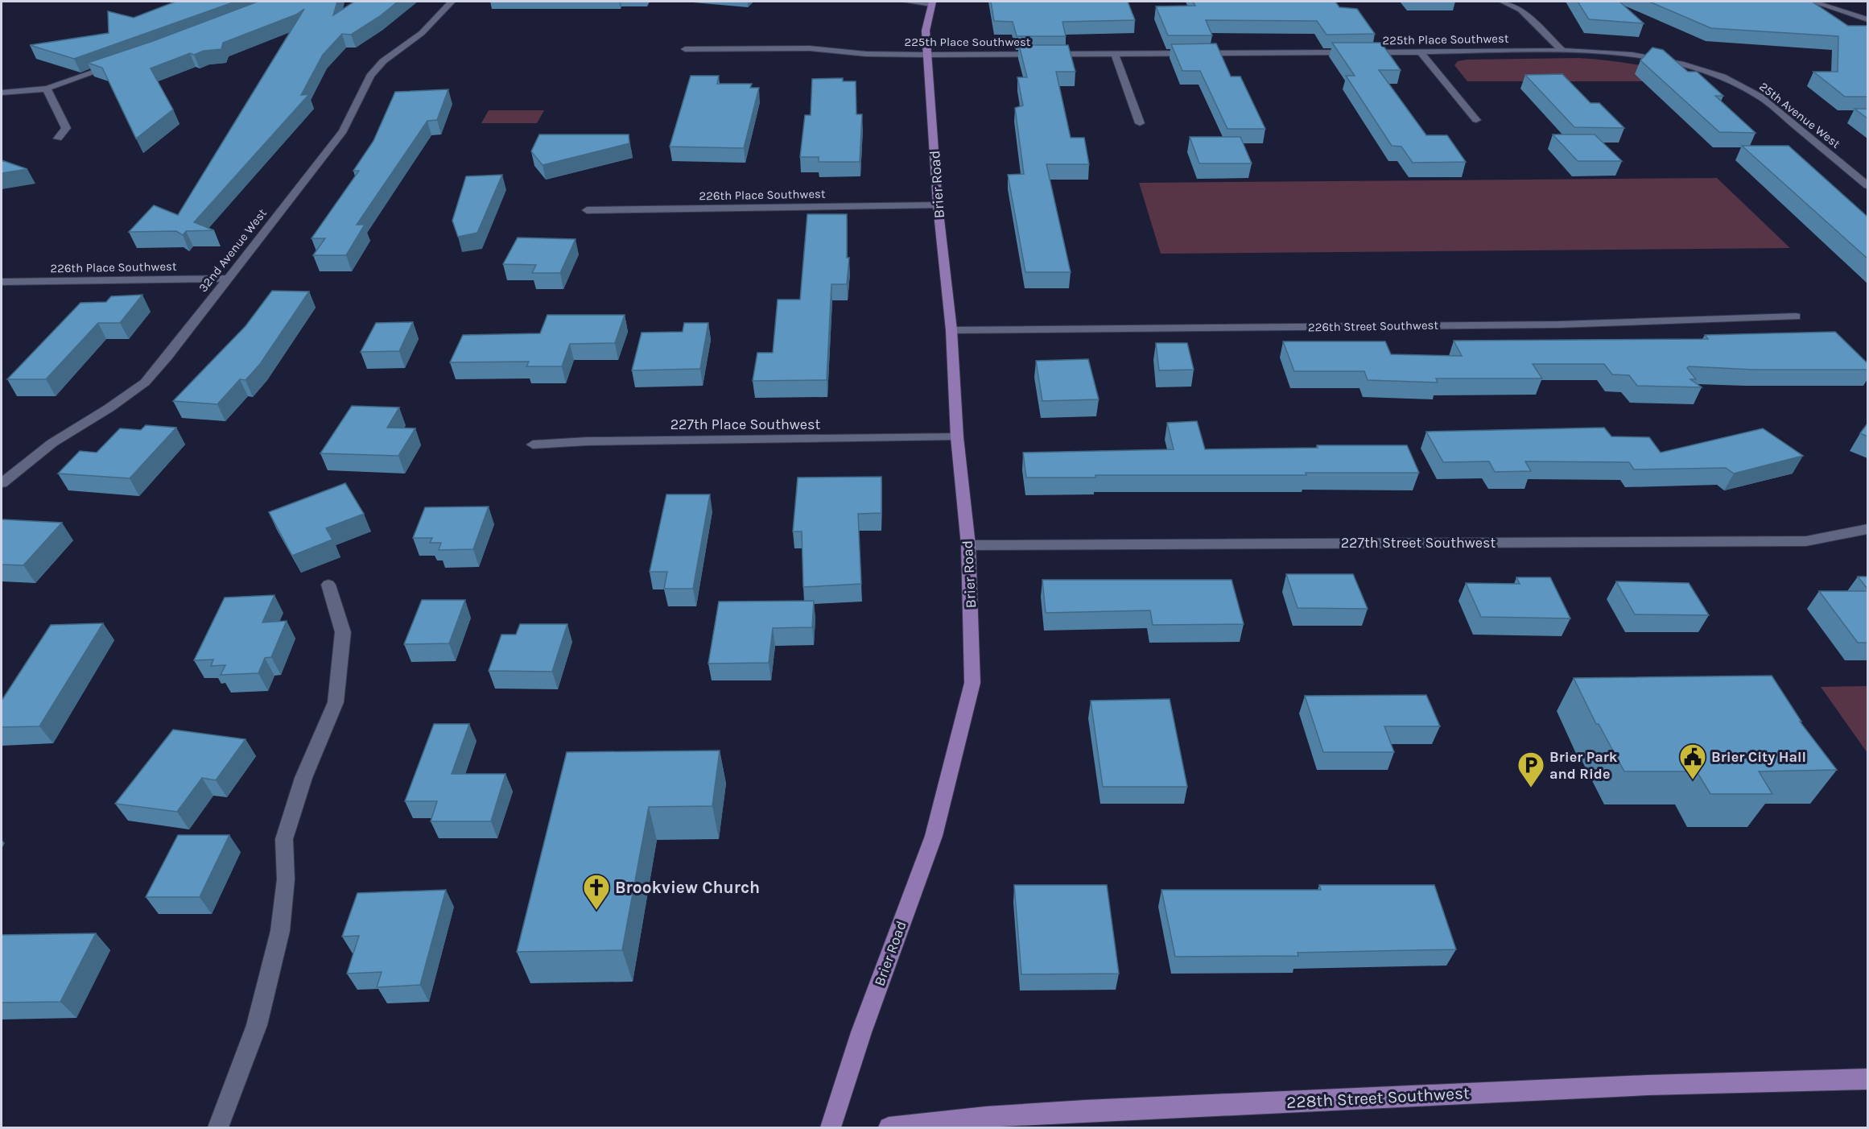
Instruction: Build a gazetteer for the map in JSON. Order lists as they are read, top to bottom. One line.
{"streets":{"main road":["Brier Road","228th Street Southwest"],"street":["225th Place Southwest","25th Avenue West","226th Place Southwest","32nd Avenue West","226th Street Southwest","227th Place Southwest","227th Street Southwest"]},"crossings":[["225th Place Southwest","25th Avenue West"],["225th Place Southwest","Brier Road"],["Brier Road","226th Place Southwest"],["Brier Road","226th Street Southwest"],["Brier Road","227th Place Southwest"],["Brier Road","227th Street Southwest"],["226th Place Southwest","32nd Avenue West"]],"places":{"public building":["Brier City Hall"],"parking":["Brier Park and Ride"],"church":["Brookview Church"]}}
